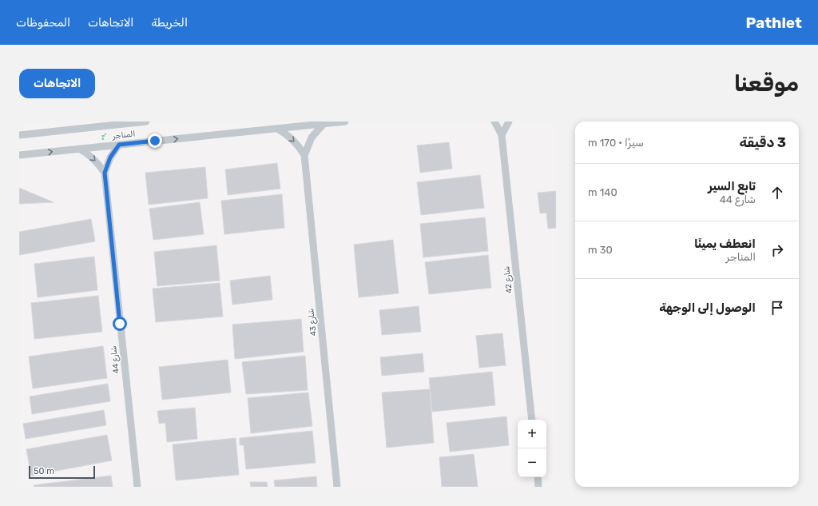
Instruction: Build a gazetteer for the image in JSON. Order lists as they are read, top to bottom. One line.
{"streets":{"street":["المناجر","شارع 42","شارع 43","شارع 44"]},"crossings":[["المناجر","شارع 43"],["المناجر","شارع 44"]],"scale_bar":"50 m","page":{"header":"Pathlet","nav":["الخريطة","الاتجاهات","المحفوظات"],"buttons":"الاتجاهات","title":"موقعنا","heading":["3 دقيقة","سيرًا · 170 m"],"list":[["تابع السير","شارع 44","140 m"],["انعطف يمينًا","المناجر","30 m"],"الوصول إلى الوجهة"],"map_buttons":["+","−"],"scale":"50 m"}}
